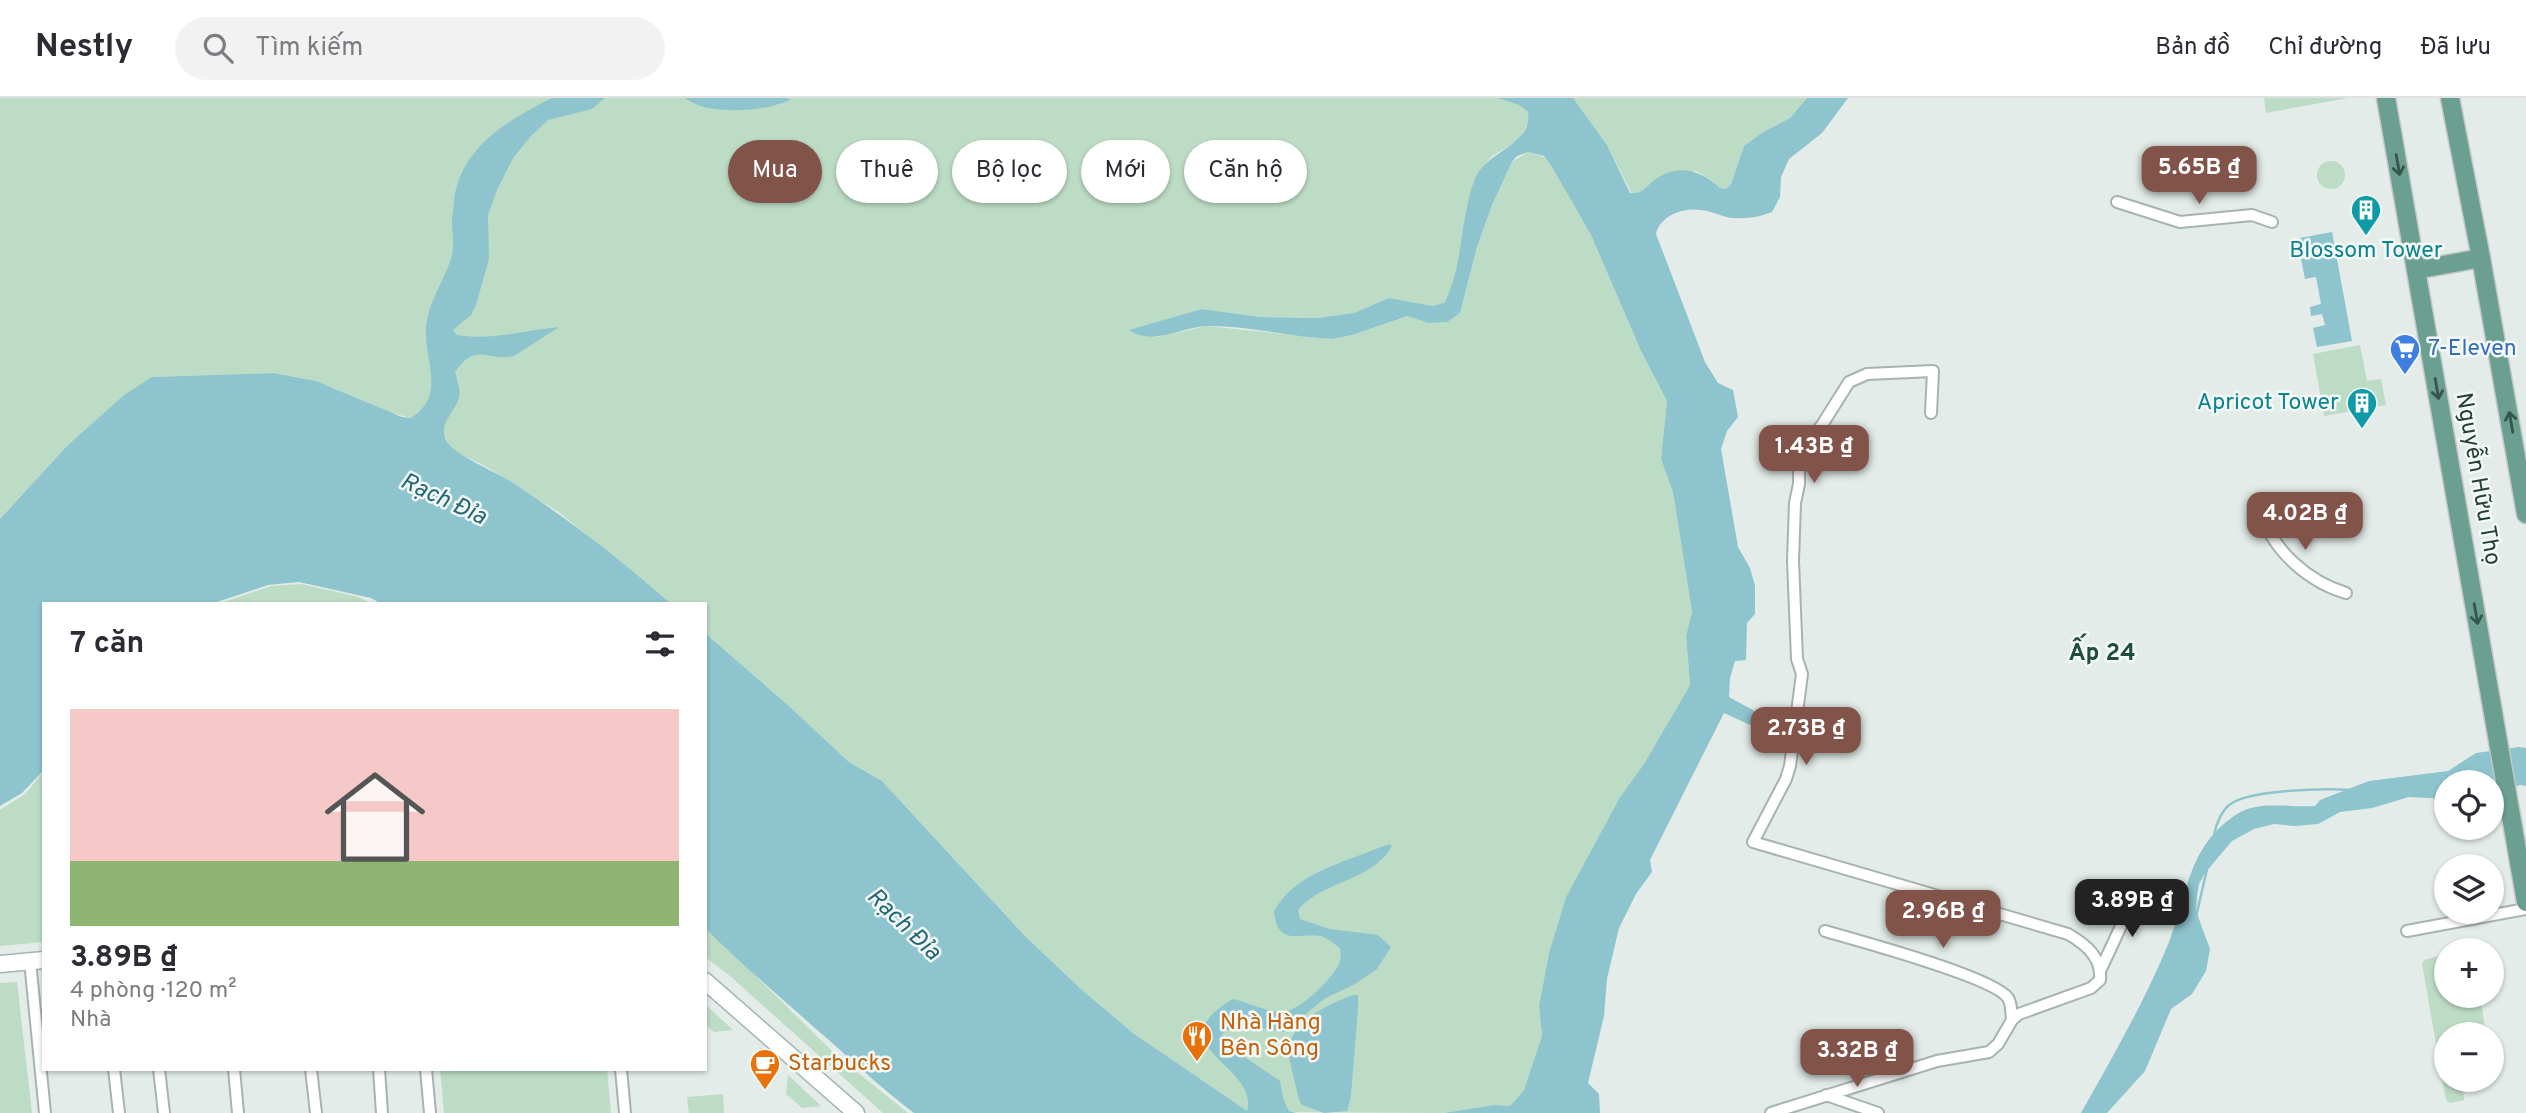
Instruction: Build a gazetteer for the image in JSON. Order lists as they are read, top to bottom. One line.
{"streets":{"main road":["Nguyễn Hữu Thọ"]},"districts":["Ấp 24"],"water":["Rạch Đỉa"],"places":{"building":["Blossom Tower","Apricot Tower"],"supermarket":["7-Eleven"],"restaurant":["Nhà Hàng Bên Sông"],"cafe":["Starbucks"]},"page":{"header":"Nestly","search":"Tìm kiếm","nav":["Bản đồ","Chỉ đường","Đã lưu"],"chip":["Mua","Thuê","Bộ lọc","Mới","Căn hộ"],"price":["5.65B ₫","1.43B ₫","4.02B ₫","2.73B ₫","3.89B ₫","2.96B ₫","3.32B ₫"],"heading":"7 căn","list":[{"name":"3.89B ₫","note":"4 phòng · 120 m² · Nhà"}],"map_buttons":["+","−"]}}
